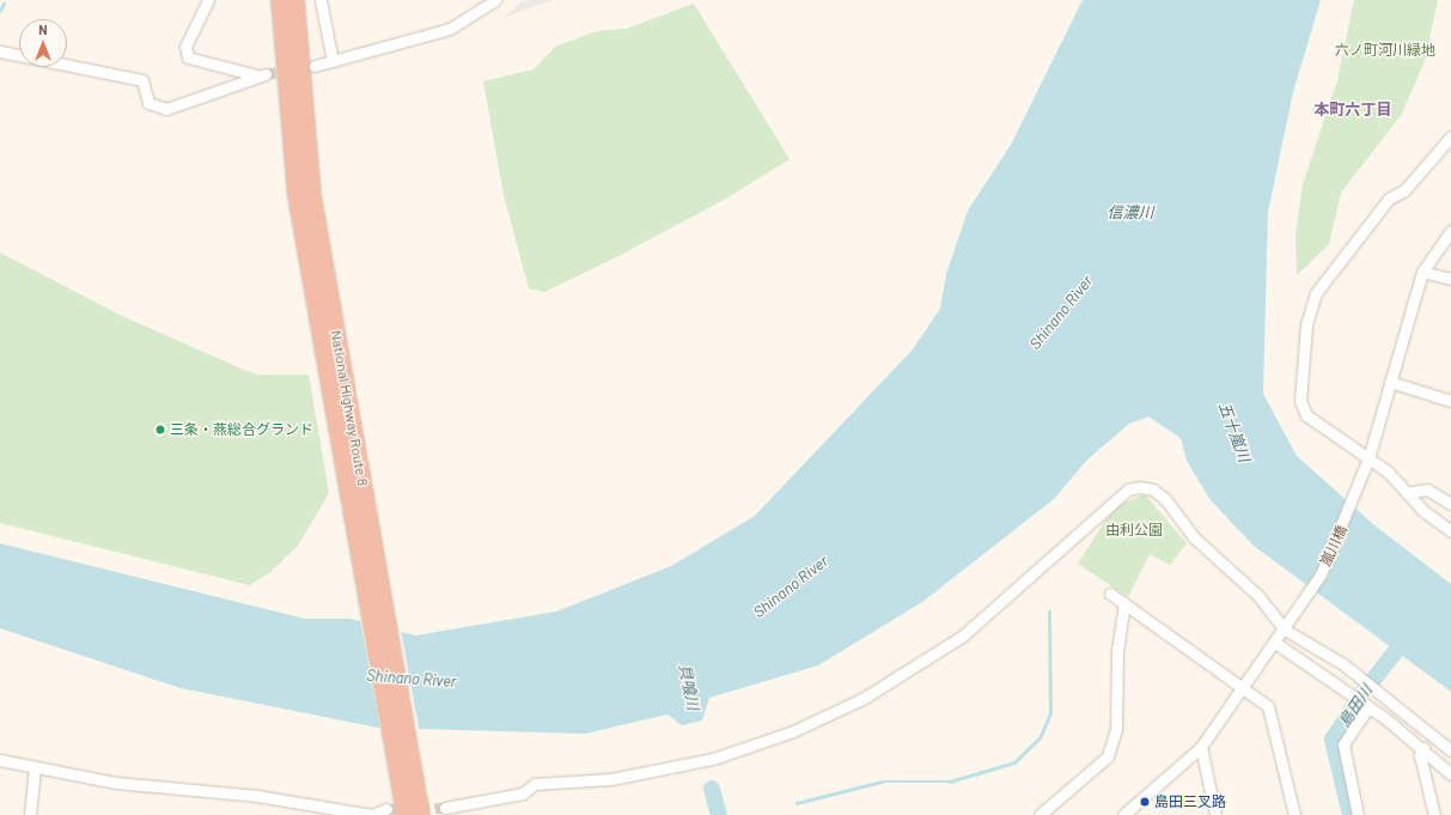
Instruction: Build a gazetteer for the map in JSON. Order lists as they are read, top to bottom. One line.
{"streets":{"highway":["National Highway Route 8"],"street":["嵐川橋"]},"districts":["本町六丁目"],"water":["信濃川","Shinano River","五十嵐川","貝喰川","島田川"],"parks":["六ノ町河川緑地","由利公園"],"places":["三条・燕総合グランド","島田三叉路"],"north":"top"}
